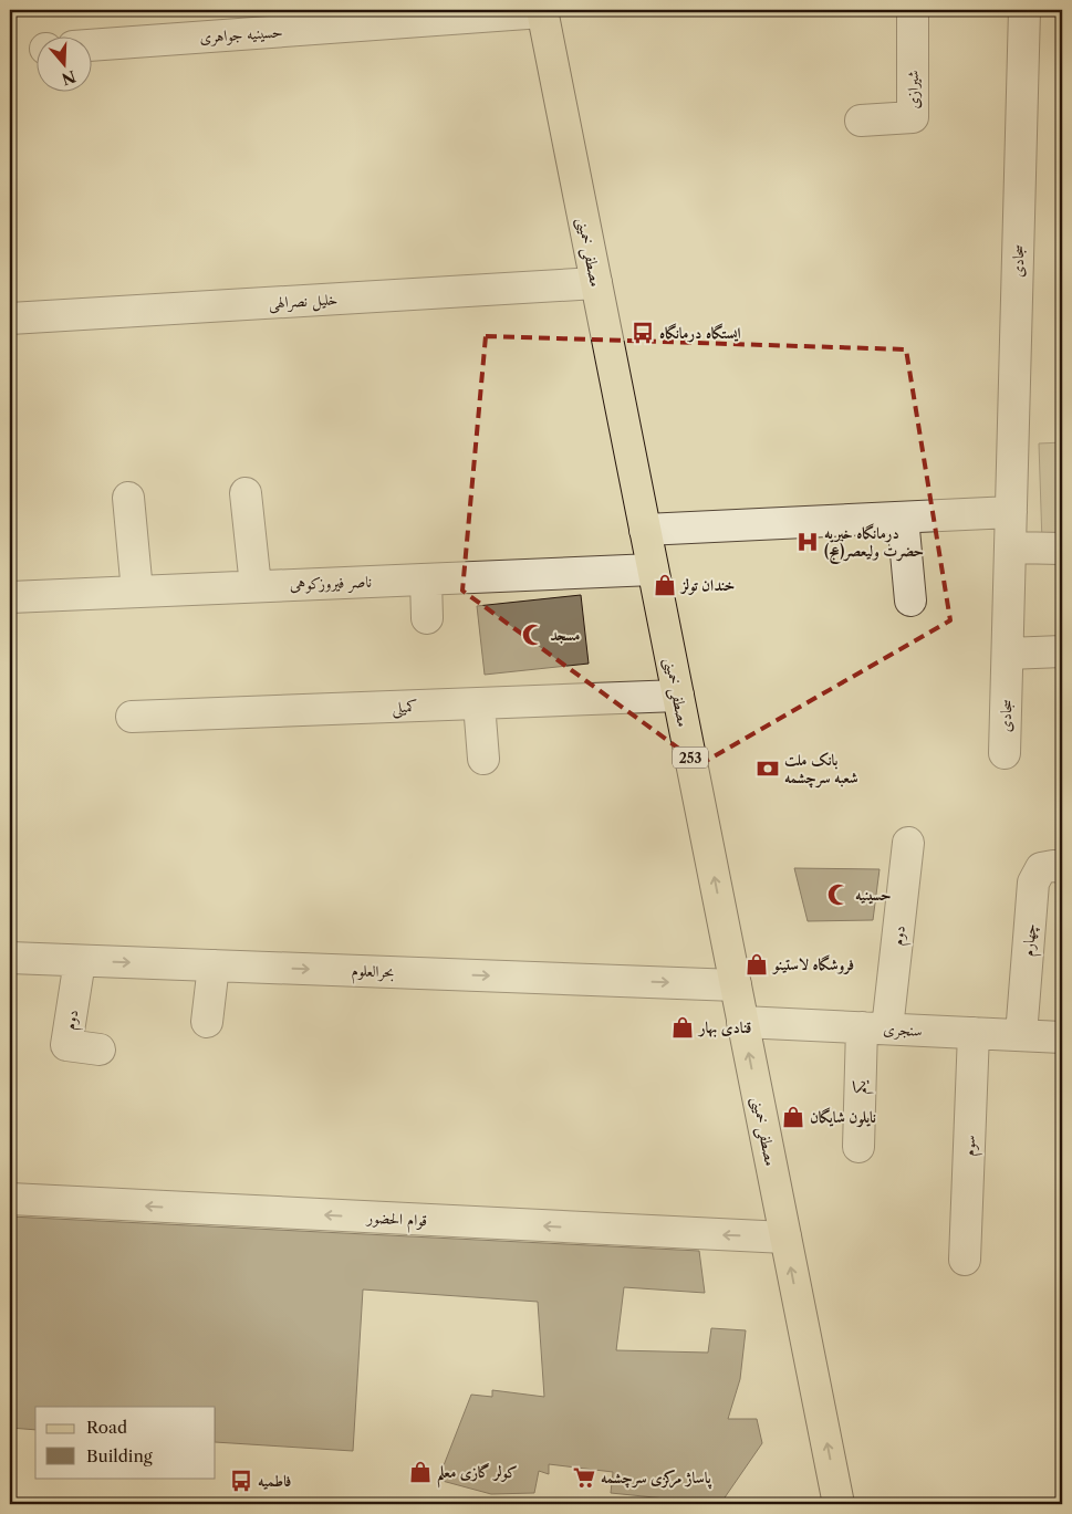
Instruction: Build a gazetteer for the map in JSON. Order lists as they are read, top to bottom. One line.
{"streets":{"main road":["مصطفی خمینی","253"],"street":["حسینیه جواهری","شیرازی","سجادی","خلیل نصرالهی","ناصر فیروزکوهی","کمیلی","دوم","چهارم","بحرالعلوم","سنجری","یکم","سوم","قوام الحضور"]},"crossings":[["حسینیه جواهری","مصطفی خمینی"],["مصطفی خمینی","خلیل نصرالهی"],["مصطفی خمینی","ناصر فیروزکوهی"],["مصطفی خمینی","کمیلی"],["مصطفی خمینی","بحرالعلوم"],["مصطفی خمینی","سنجری"],["مصطفی خمینی","قوام الحضور"],["دوم","بحرالعلوم"],["دوم","سنجری"],["دوم","یکم"],["چهارم","سنجری"],["سنجری","یکم"],["سنجری","سوم"]],"one_way":["مصطفی خمینی","بحرالعلوم","قوام الحضور"],"places":{"bus stop":["ایستگاه درمانگاه","فاطمیه"],"hospital":["درمانگاه خیریه حضرت ولیعصر(عج)"],"shop":["خندان تولز","فروشگاه لاستینو","قنادی بهار","نايلون شايگان","کولر گازی معلم"],"mosque":["مسجد","حسینیه"],"bank":["بانک ملت شعبه سرچشمه"],"supermarket":["پاساژ مرکزی سرچشمه"]},"legend":["Road","Building"],"north":"bottom"}
